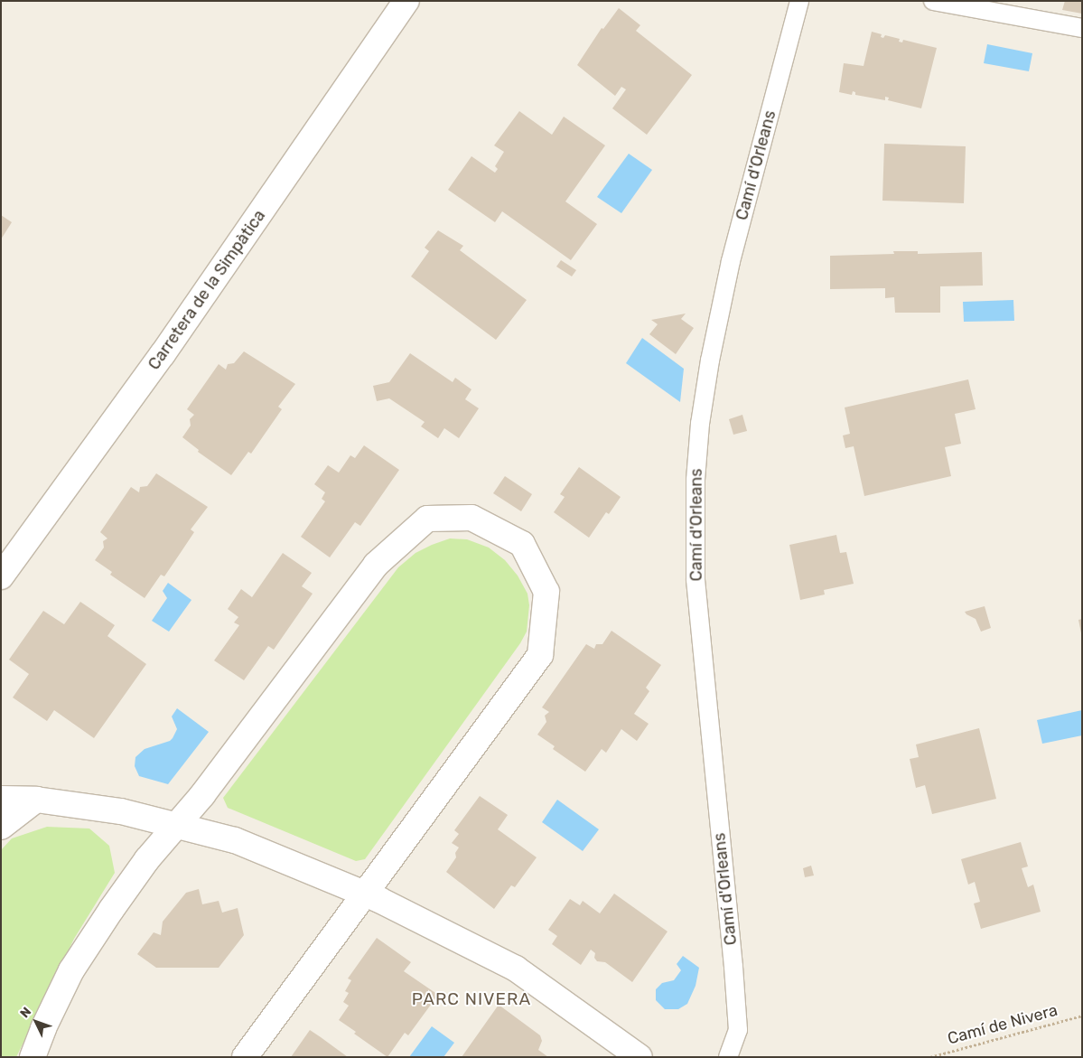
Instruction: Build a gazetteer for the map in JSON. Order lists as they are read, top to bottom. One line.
{"streets":{"street":["Carretera de la Simpàtica"],"lane":["Camí d'Orleans"],"path":["Camí de Nivera"]},"districts":["PARC NIVERA"],"north":"top left"}
